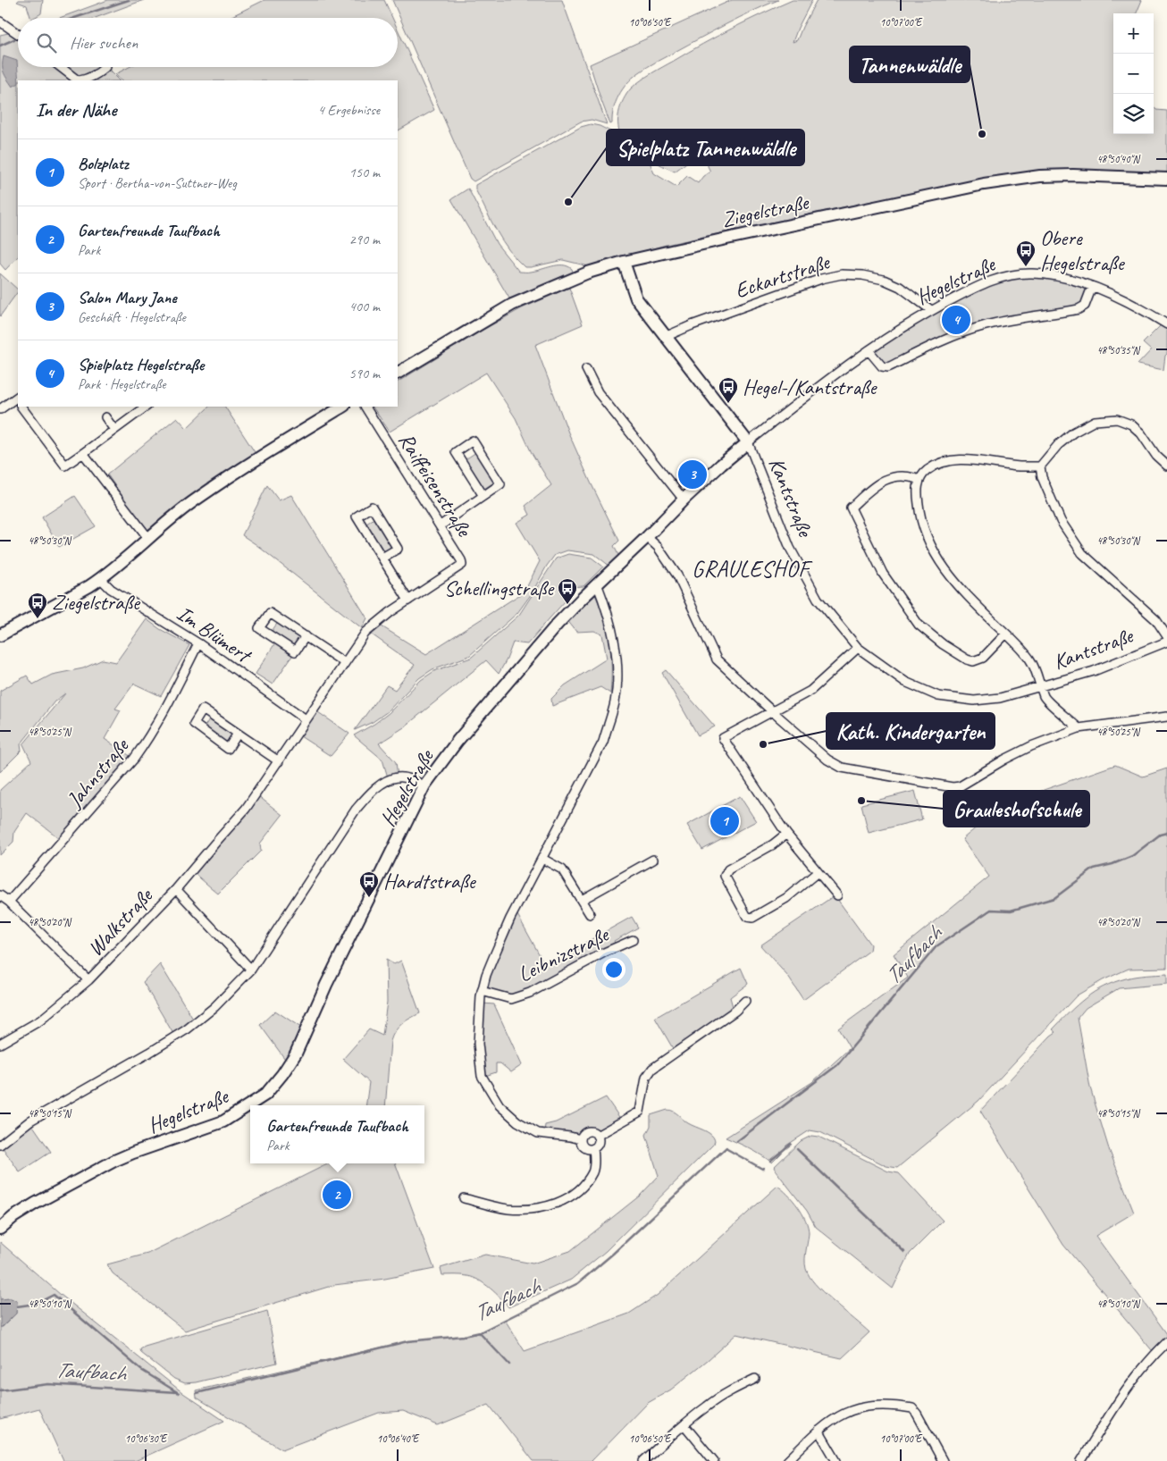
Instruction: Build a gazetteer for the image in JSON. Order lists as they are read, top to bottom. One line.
{"streets":{"street":["Ziegelstraße","Eckartstraße","Hegelstraße","Raiffeisenstraße","Kantstraße","Im Blümert","Jahnstraße","Walkstraße","Leibnizstraße"]},"crossings":[["Ziegelstraße","Kantstraße"],["Eckartstraße","Hegelstraße"],["Eckartstraße","Kantstraße"],["Hegelstraße","Kantstraße"],["Im Blümert","Jahnstraße"],["Jahnstraße","Walkstraße"]],"districts":["GRAULESHOF"],"water":["Taufbach"],"places":{"other":["Tannenwäldle","Spielplatz Tannenwäldle","Kath. Kindergarten","Grauleshofschule"],"bus stop":["Obere Hegelstraße","Hegel-/Kantstraße","Schellingstraße","Ziegelstraße","Hardtstraße"]},"page":{"map_buttons":["+","−"],"search":"Hier suchen","heading":["In der Nähe","4 Ergebnisse"],"list":[{"mark":"1","name":"Bolzplatz","note":"Sport · Bertha-von-Suttner-Weg","value":"150 m"},{"mark":"2","name":"Gartenfreunde Taufbach","note":"Park","value":"290 m"},{"mark":"3","name":"Salon Mary Jane","note":"Geschäft · Hegelstraße","value":"400 m"},{"mark":"4","name":"Spielplatz Hegelstraße","note":"Park · Hegelstraße","value":"590 m"}],"pins":["4","3","1","2"],"popup":["Gartenfreunde Taufbach","Park"]},"coordinates":["10°06'50\"E","10°07'00\"E","48°50'40\"N","48°50'35\"N","48°50'30\"N","48°50'25\"N","48°50'20\"N","48°50'15\"N","48°50'10\"N","10°06'30\"E","10°06'40\"E"]}
